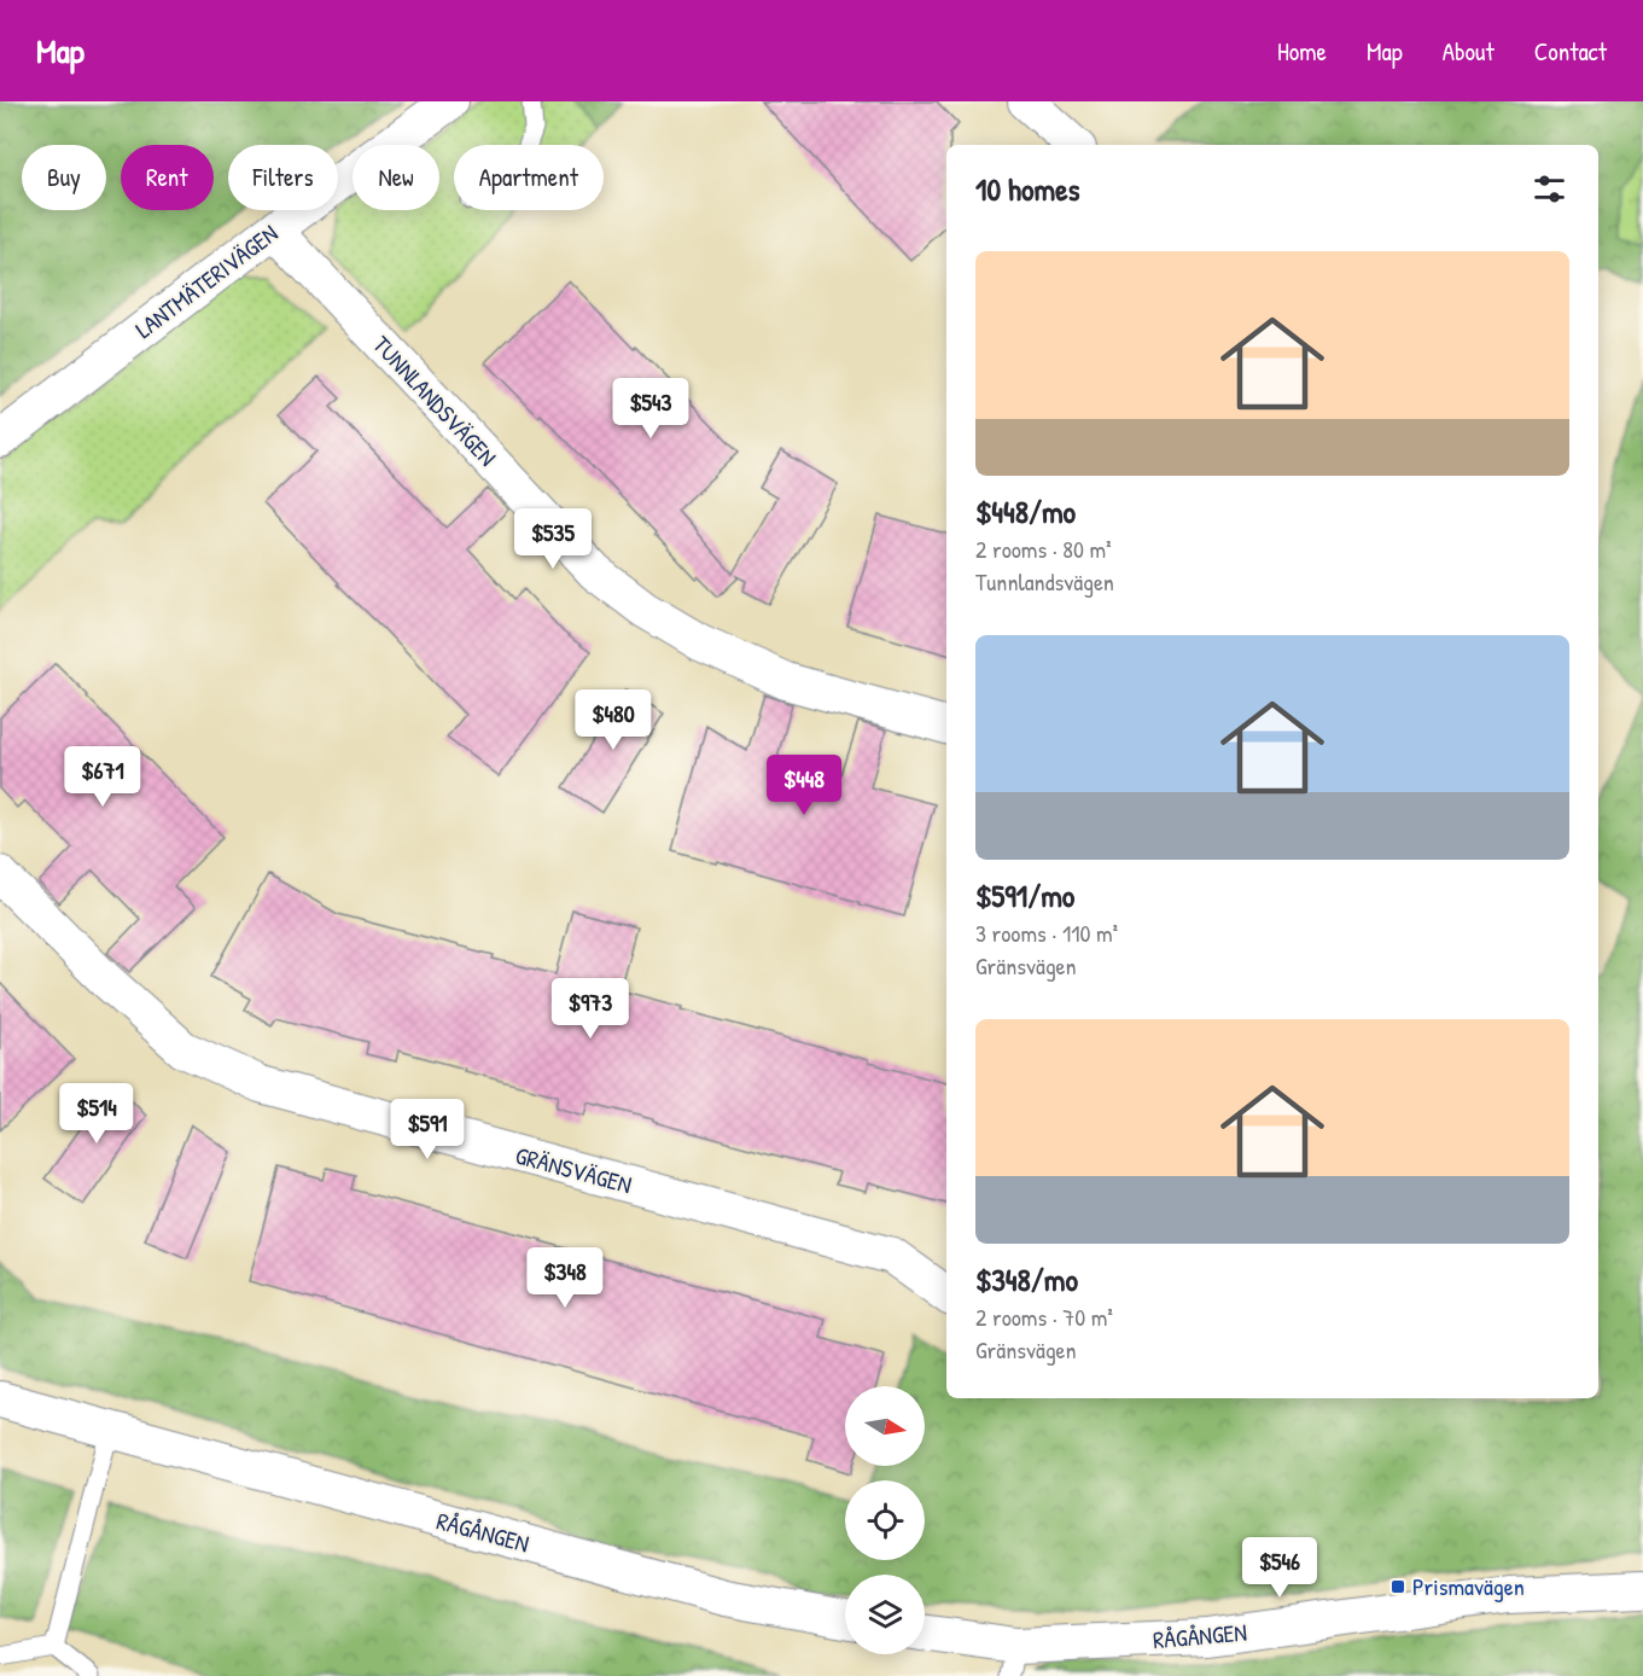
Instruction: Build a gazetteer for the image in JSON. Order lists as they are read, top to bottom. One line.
{"streets":{"street":["LANTMÄTERIVÄGEN","TUNNLANDSVÄGEN","GRÄNSVÄGEN","RÅGÅNGEN"]},"crossings":[["LANTMÄTERIVÄGEN","TUNNLANDSVÄGEN"]],"places":{"transit":["Prismavägen"]},"north":"right","page":{"header":"Map","nav":["Home","Map","About","Contact"],"chip":["Buy","Rent","Filters","New","Apartment"],"heading":"10 homes","list":[{"name":"$448/mo","note":"2 rooms · 80 m² · Tunnlandsvägen"},{"name":"$591/mo","note":"3 rooms · 110 m² · Gränsvägen"},{"name":"$348/mo","note":"2 rooms · 70 m² · Gränsvägen"}],"price":["$543","$535","$480","$671","$448","$973","$514","$591","$348","$546"]}}
